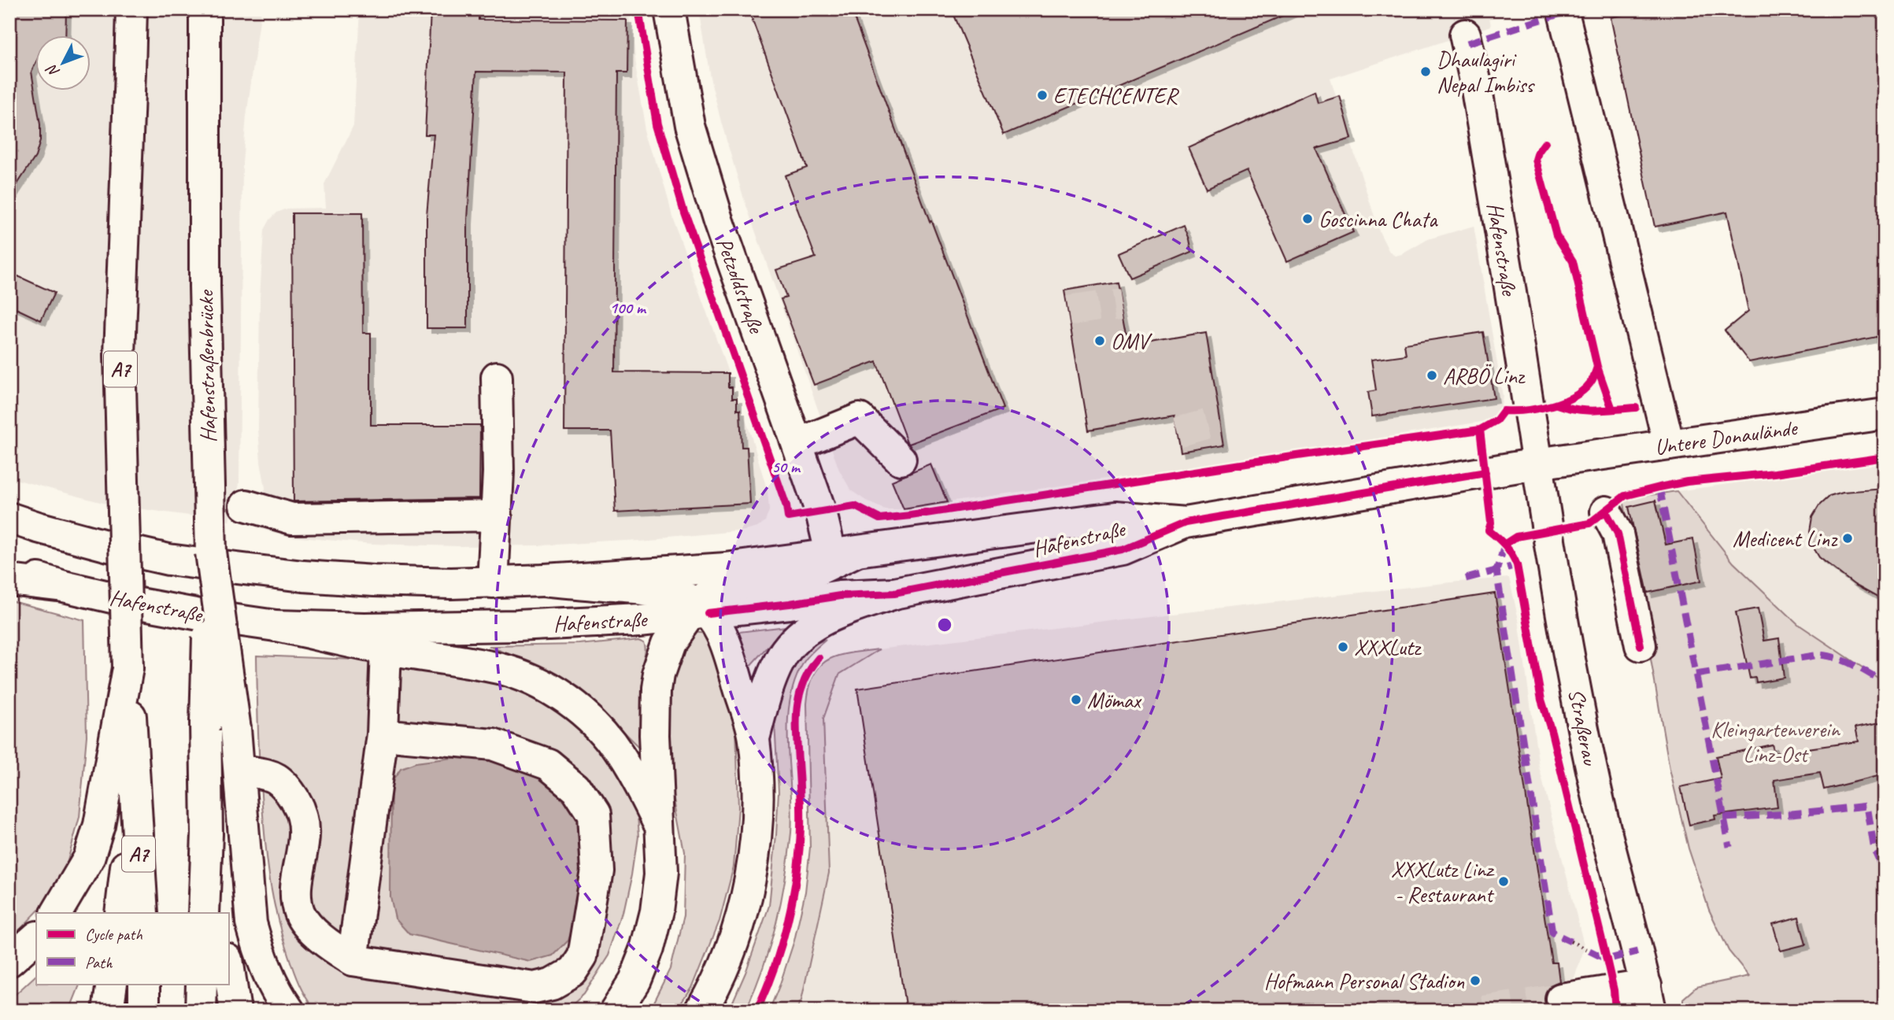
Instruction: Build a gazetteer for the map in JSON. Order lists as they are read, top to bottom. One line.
{"streets":{"main road":["Hafenstraße","Petzoldstraße","Hafenstraßenbrücke","A7","Untere Donaulände","Straßerau"]},"crossings":[["Hafenstraße","Petzoldstraße"],["Hafenstraße","Untere Donaulände"],["Hafenstraße","Straßerau"]],"parks":["Kleingartenverein Linz-Ost"],"places":["Dhaulagiri Nepal Imbiss","ETECHCENTER","Goscinna Chata","OMV","ARBÖ Linz","Medicent Linz","XXXLutz","Mömax","XXXLutz Linz - Restaurant","Hofmann Personal Stadion"],"legend":["Cycle path","Path"],"north":"bottom left","rings":["100 m","50 m"]}
